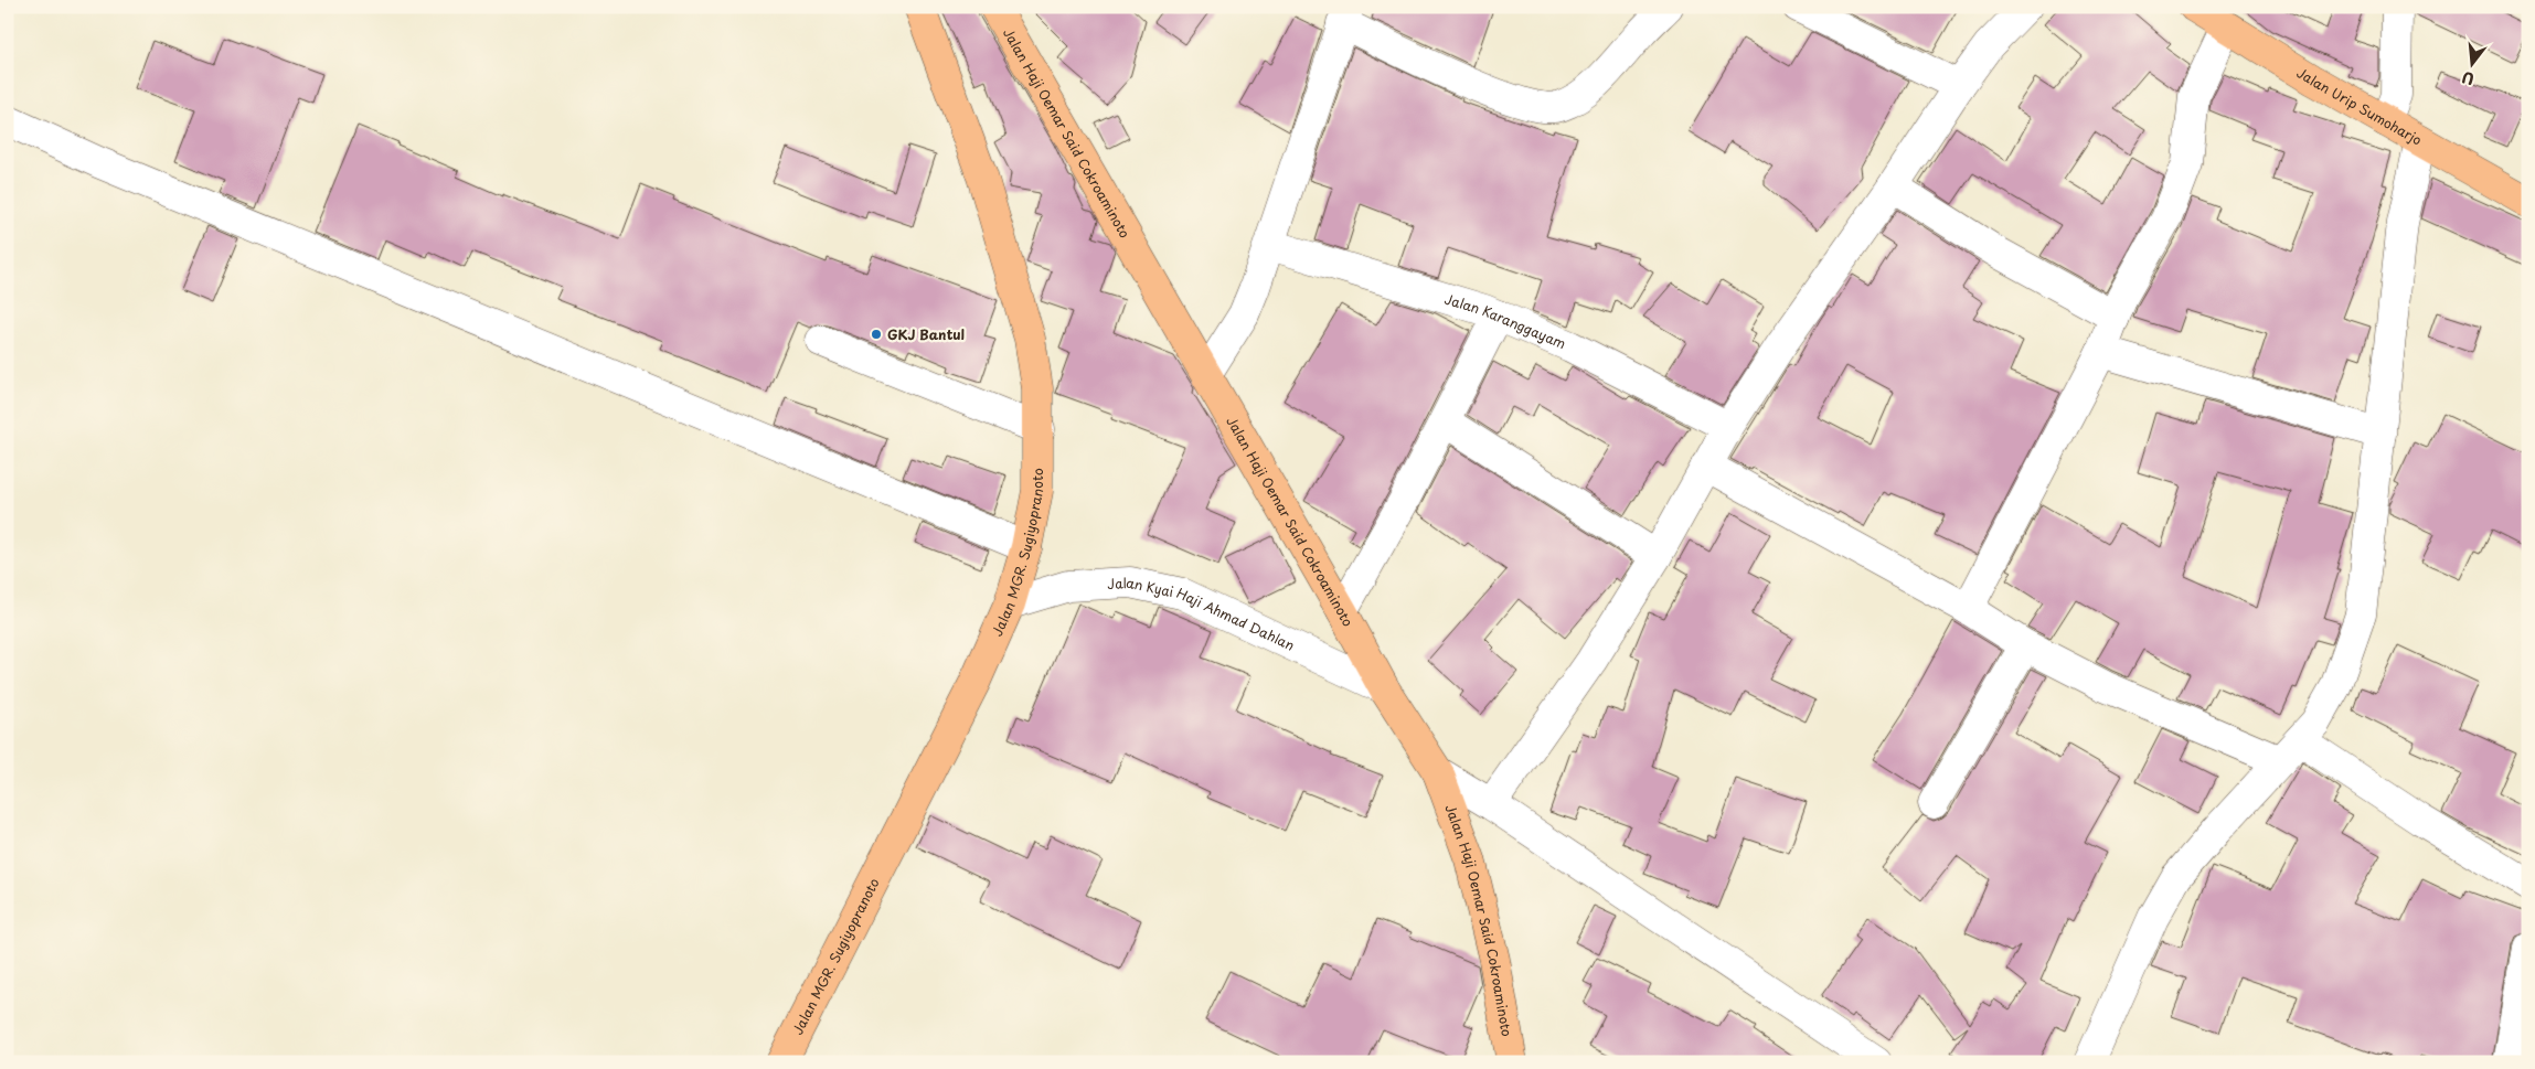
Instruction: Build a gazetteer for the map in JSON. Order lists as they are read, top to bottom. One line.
{"streets":{"main road":["Jalan Urip Sumoharjo","Jalan Haji Oemar Said Cokroaminoto","Jalan MGR. Sugiyopranoto"],"street":["Jalan Karanggayam","Jalan Kyai Haji Ahmad Dahlan"]},"crossings":[["Jalan Haji Oemar Said Cokroaminoto","Jalan Kyai Haji Ahmad Dahlan"],["Jalan MGR. Sugiyopranoto","Jalan Kyai Haji Ahmad Dahlan"]],"places":["GKJ Bantul"],"north":"bottom"}
